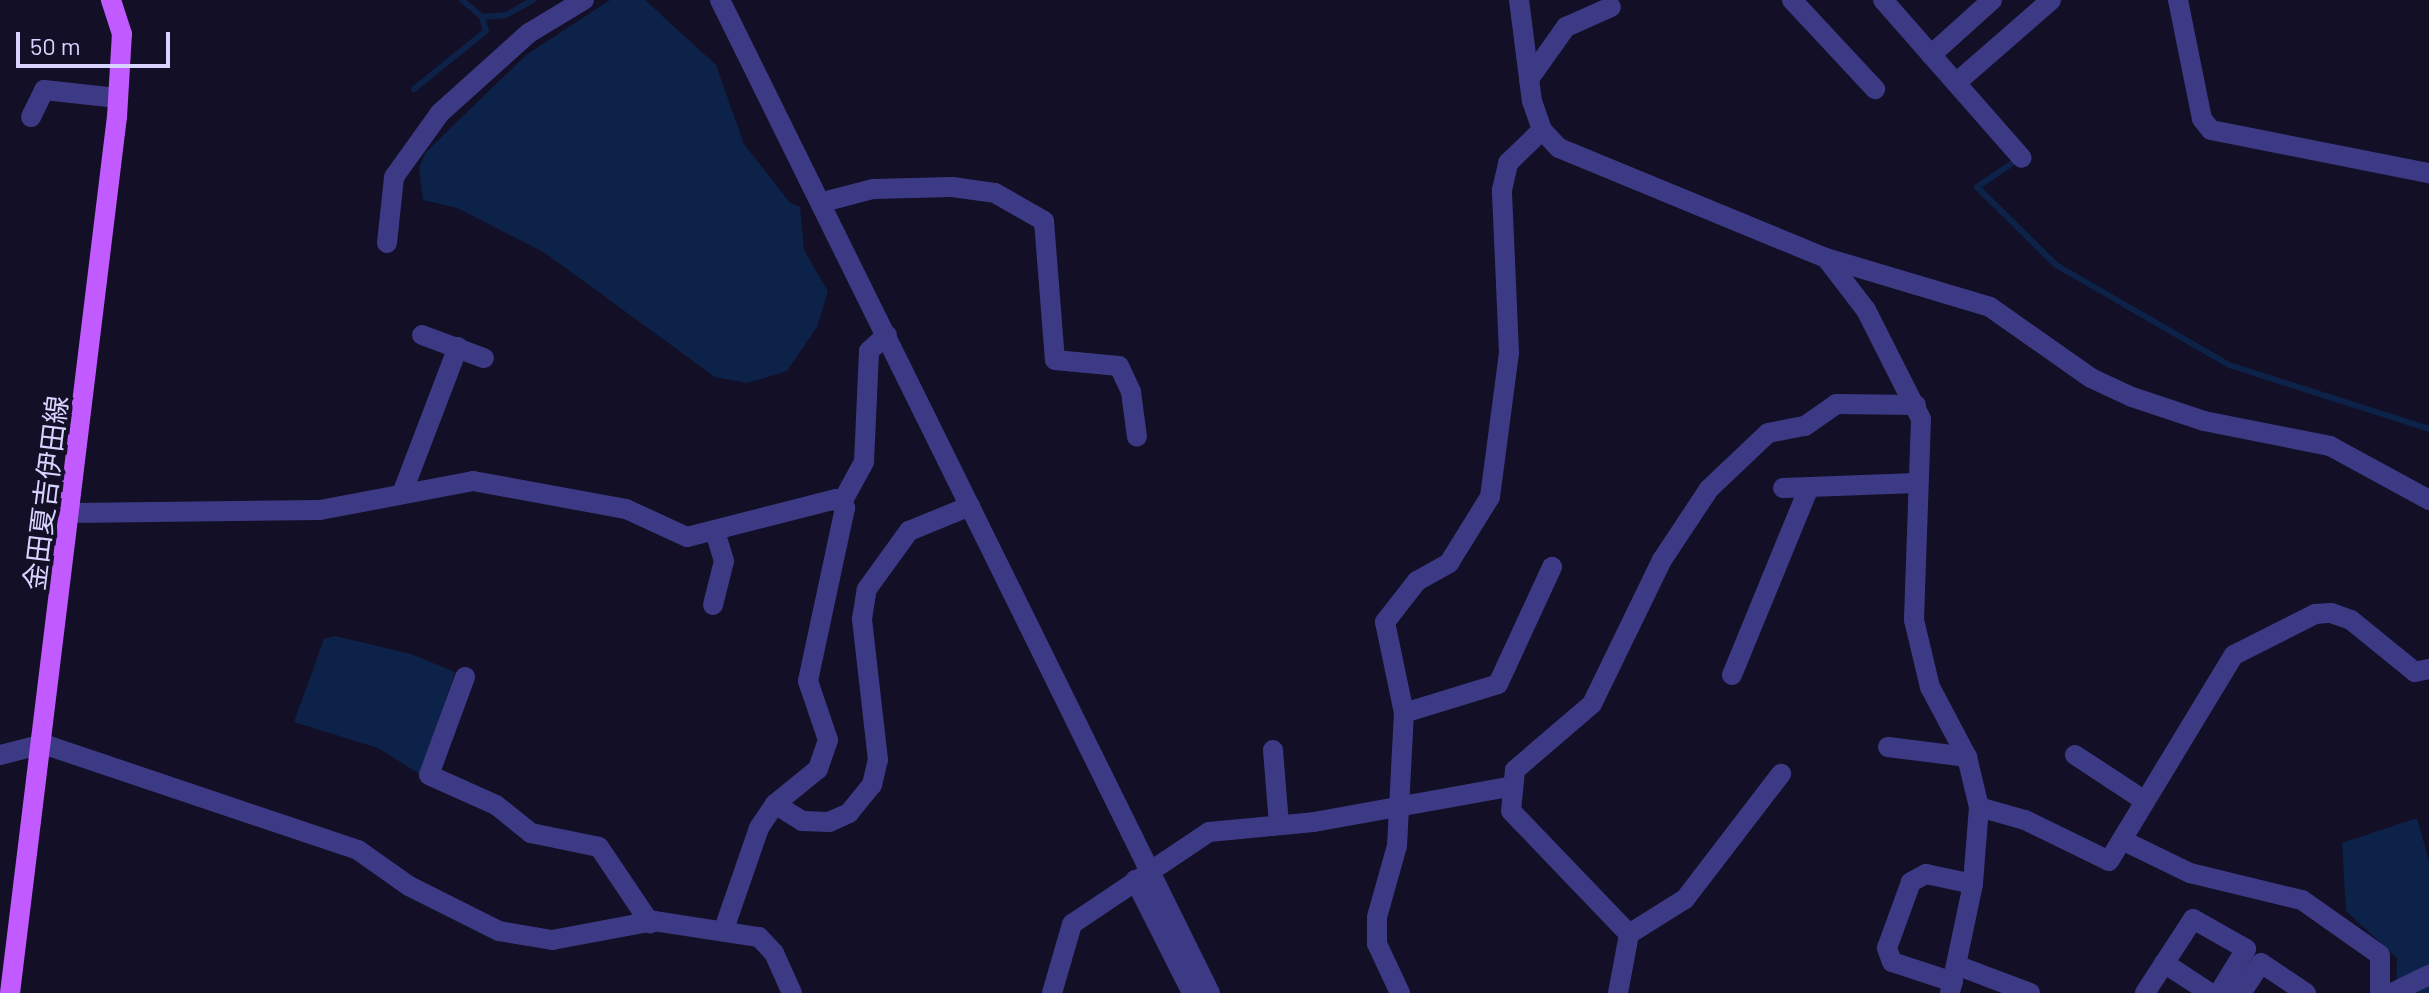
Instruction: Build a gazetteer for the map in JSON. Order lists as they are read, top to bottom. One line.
{"streets":{"main road":["金田夏吉伊田線"]},"scale_bar":"50 m"}
